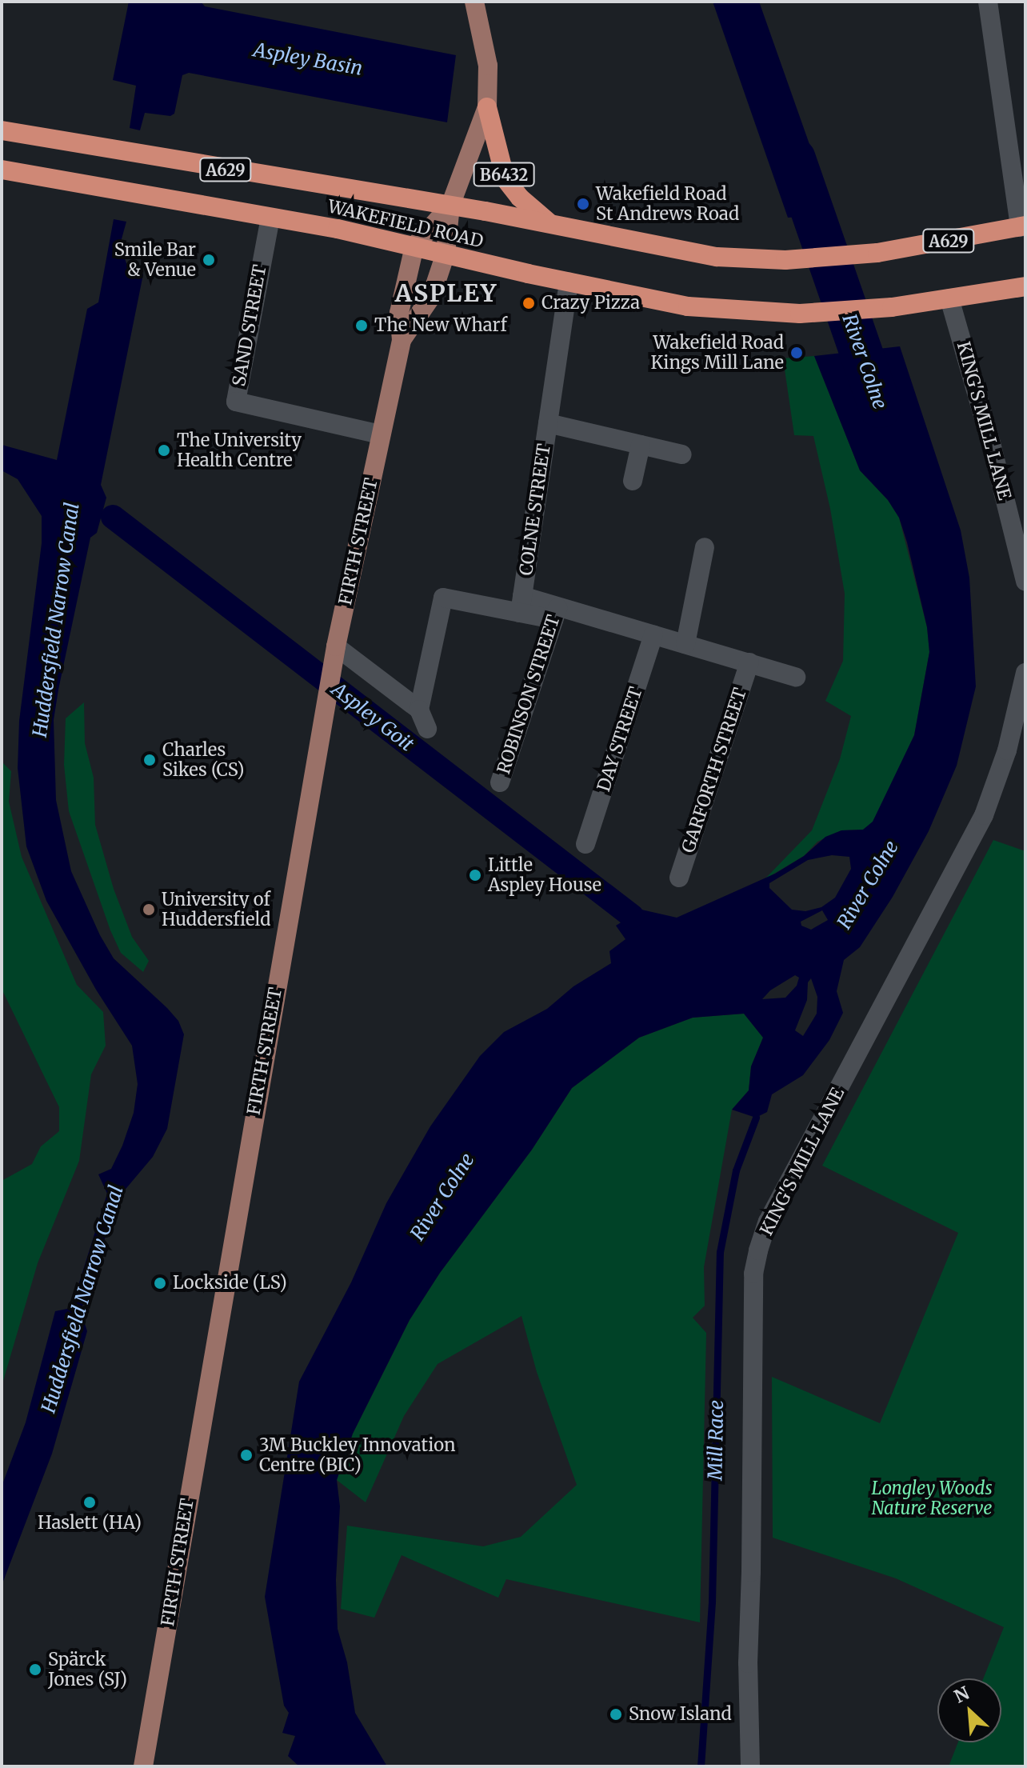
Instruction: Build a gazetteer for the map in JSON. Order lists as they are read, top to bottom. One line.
{"streets":{"highway":["A629","B6432","WAKEFIELD ROAD"],"main road":["FIRTH STREET"],"street":["SAND STREET","KING'S MILL LANE","COLNE STREET","ROBINSON STREET","DAY STREET","GARFORTH STREET"]},"crossings":[["A629","WAKEFIELD ROAD"],["A629","KING'S MILL LANE"],["B6432","WAKEFIELD ROAD"],["B6432","FIRTH STREET"],["WAKEFIELD ROAD","SAND STREET"],["WAKEFIELD ROAD","KING'S MILL LANE"],["WAKEFIELD ROAD","COLNE STREET"],["WAKEFIELD ROAD","FIRTH STREET"],["SAND STREET","FIRTH STREET"],["COLNE STREET","ROBINSON STREET"],["COLNE STREET","DAY STREET"],["COLNE STREET","GARFORTH STREET"]],"districts":["ASPLEY"],"water":["Aspley Basin","River Colne","Huddersfield Narrow Canal","Aspley Goit","Mill Race"],"parks":["Longley Woods Nature Reserve"],"places":["Wakefield Road St Andrews Road","Smile Bar & Venue","Crazy Pizza","The New Wharf","Wakefield Road Kings Mill Lane","The University Health Centre","Charles Sikes (CS)","Little Aspley House","University of Huddersfield","Lockside (LS)","3M Buckley Innovation Centre (BIC)","Haslett (HA)","Spärck Jones (SJ)","Snow Island"],"north":"top left"}
